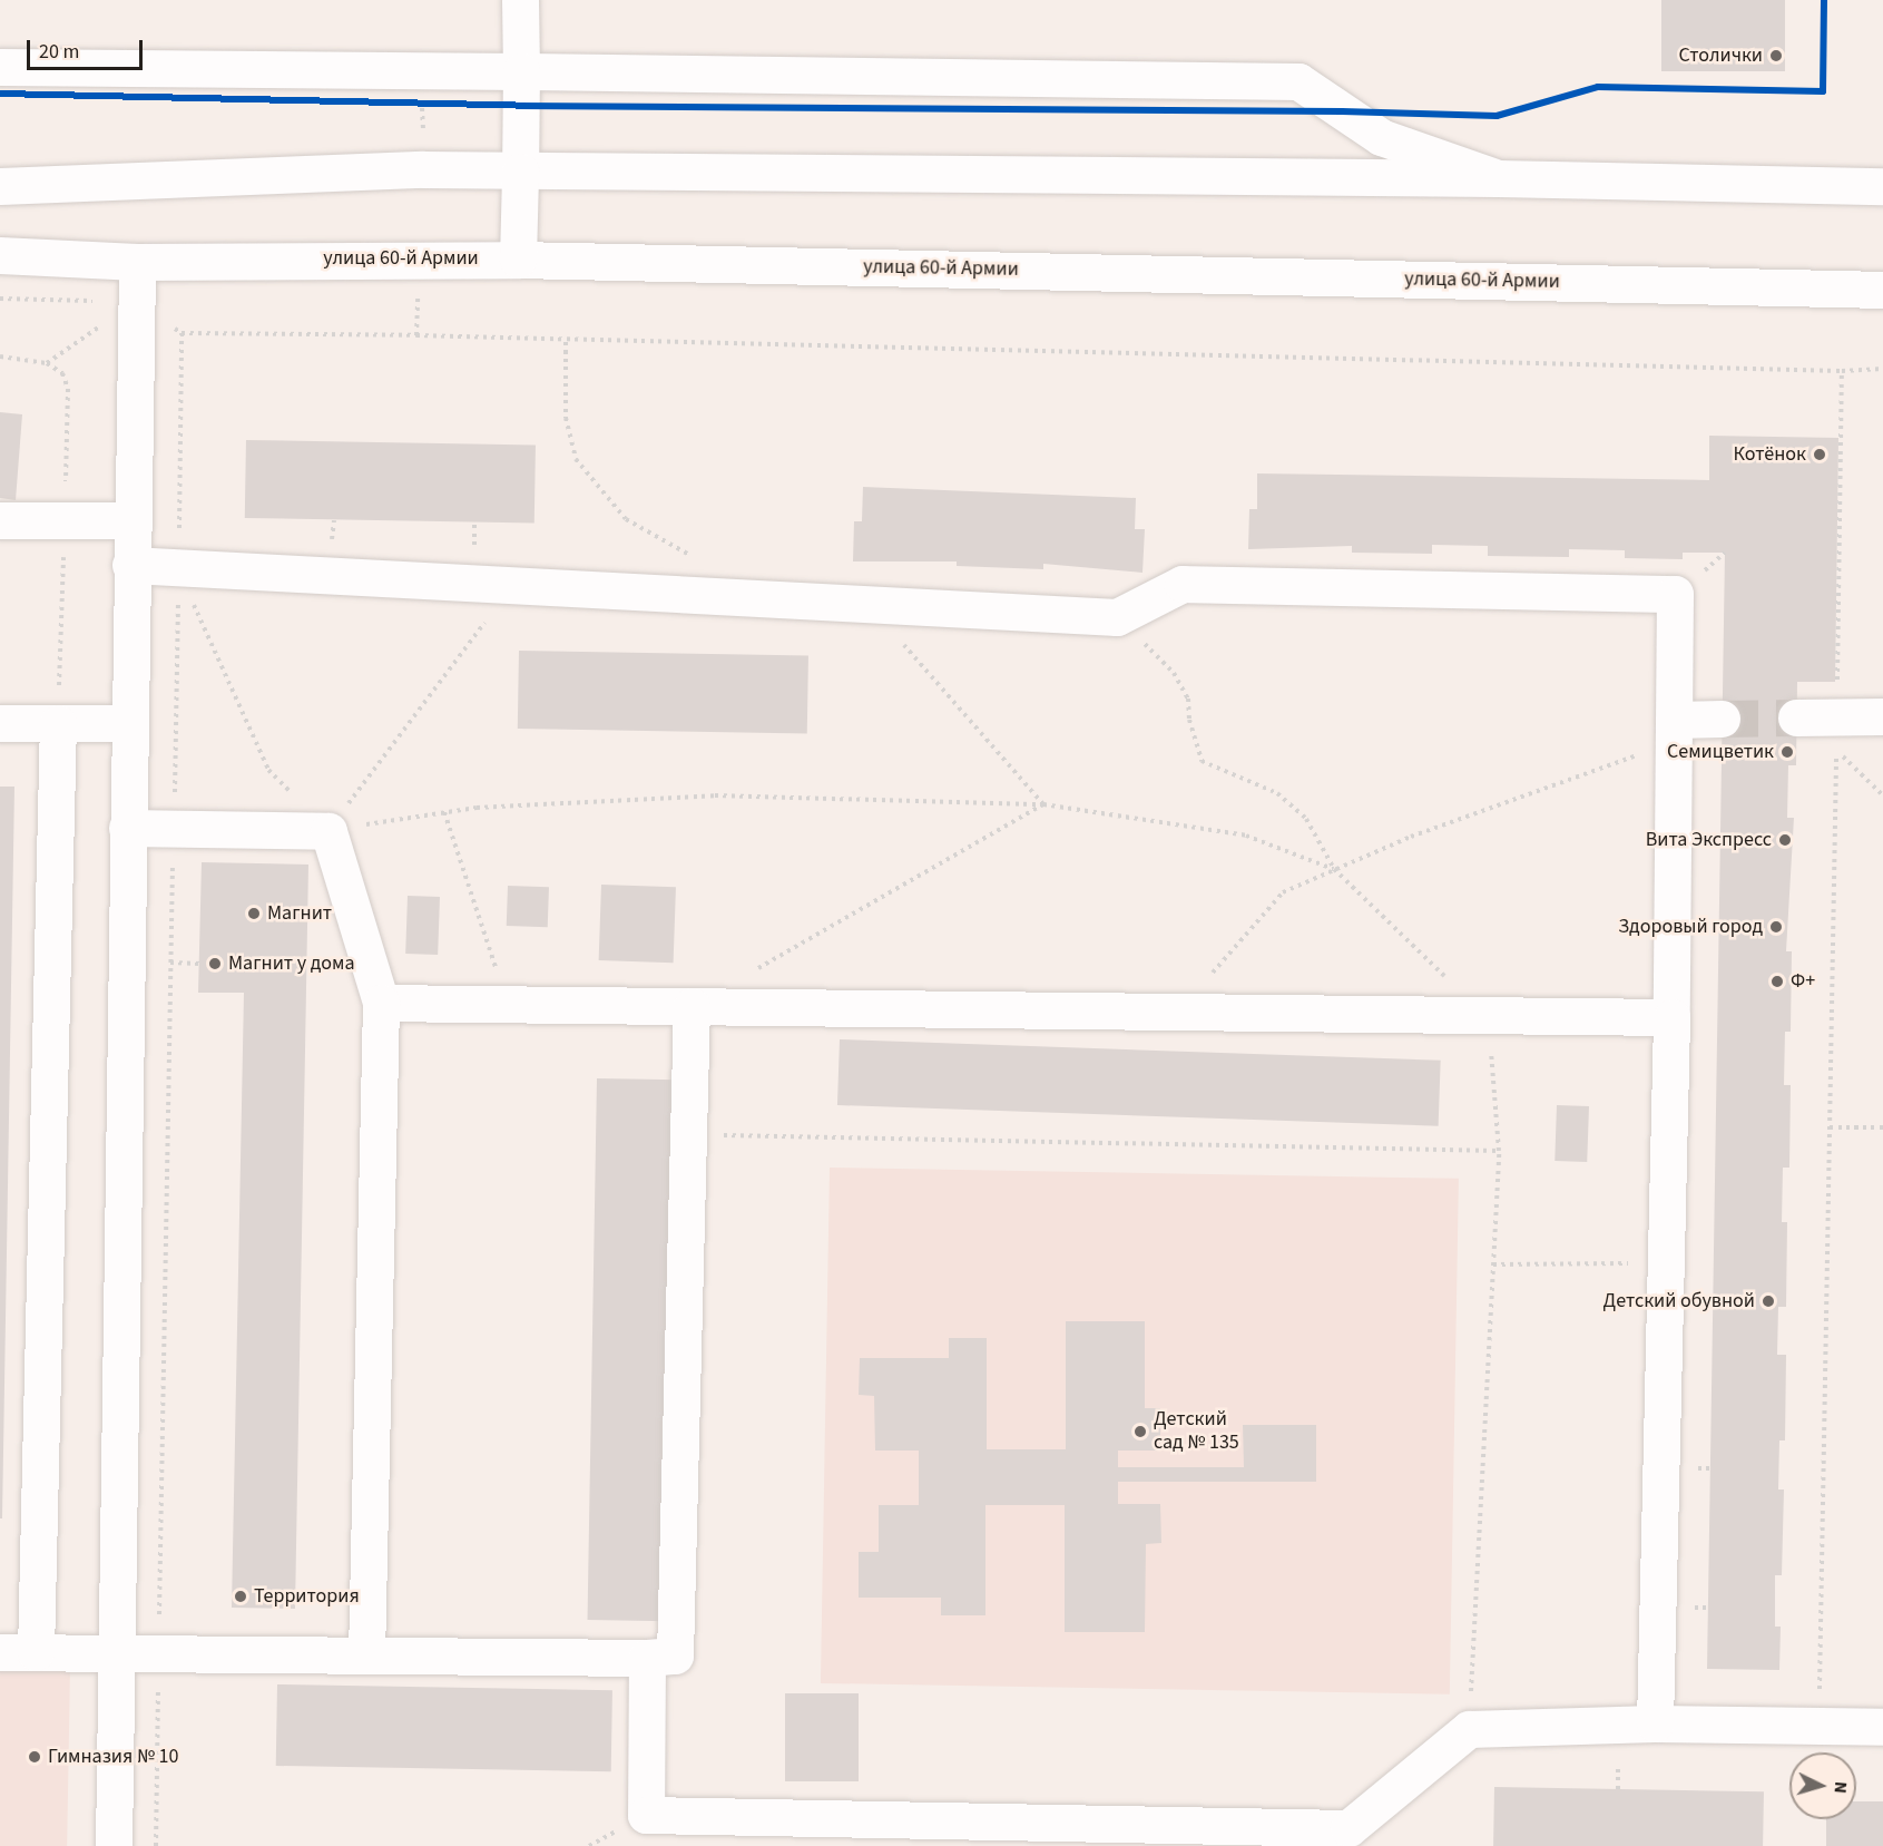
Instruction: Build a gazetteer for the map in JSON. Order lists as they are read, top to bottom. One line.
{"streets":{"main road":["улица 60-й Армии"]},"places":["Столички","Котёнок","Cемицветик","Вита Экспресс","Магнит","Здоровый город","Магнит у дома","Ф+","Детский обувной","Детский сад № 135","Территория","Гимназия № 10"],"scale_bar":"20 m","north":"right"}
